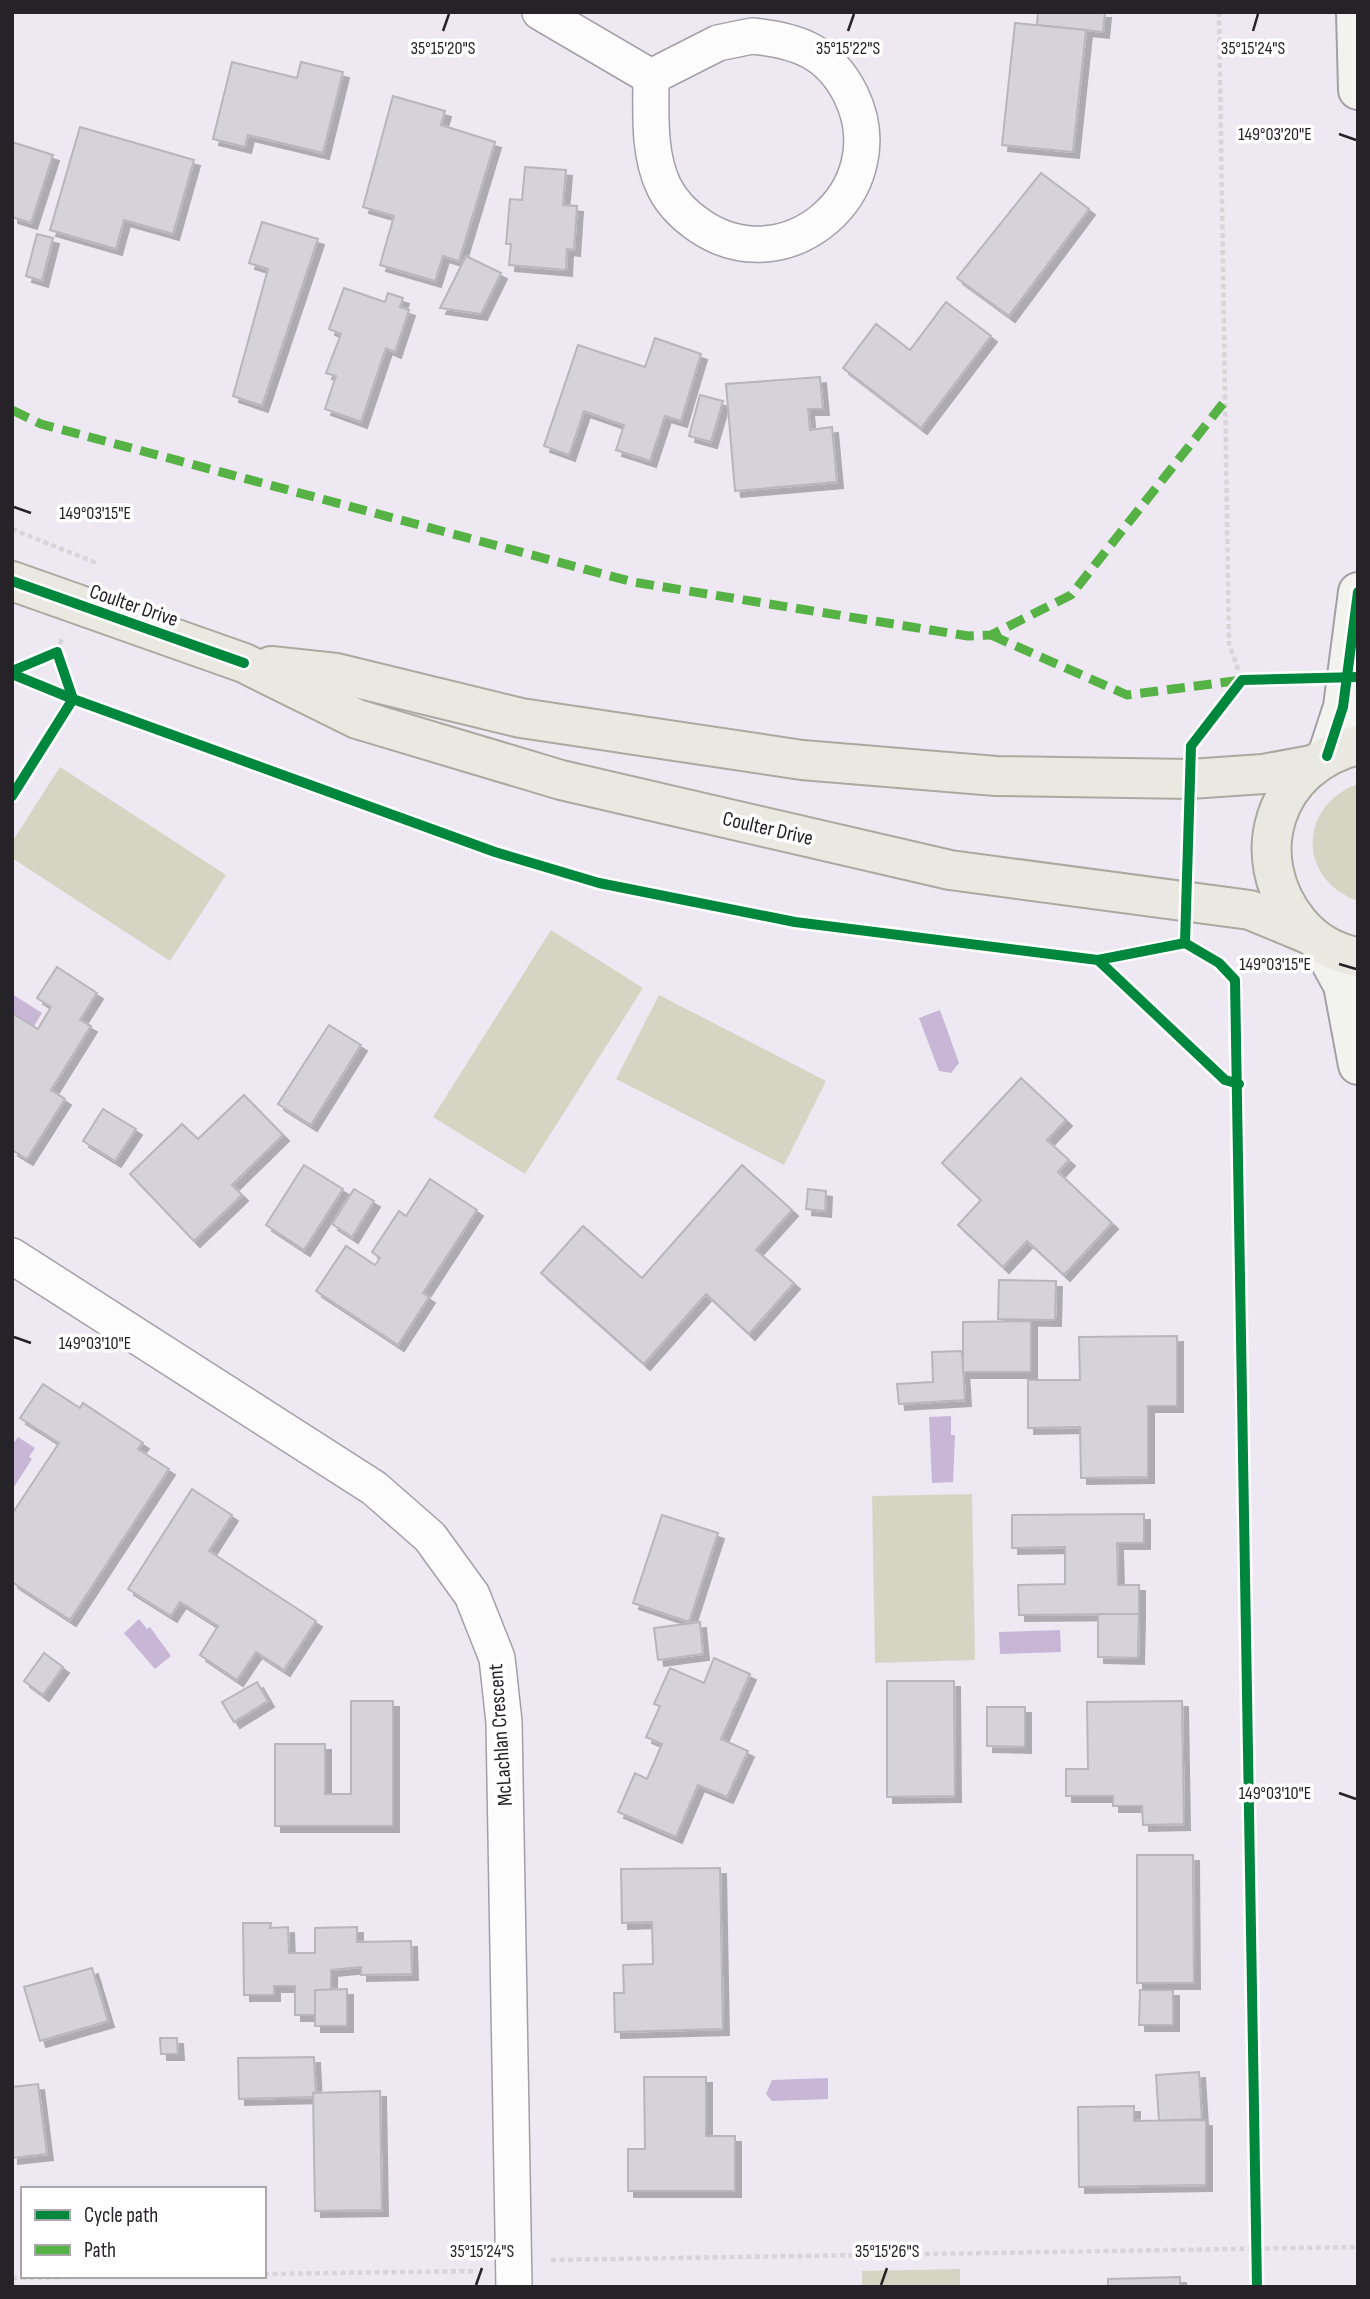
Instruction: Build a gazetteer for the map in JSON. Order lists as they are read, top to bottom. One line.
{"streets":{"main road":["Coulter Drive"],"street":["McLachlan Crescent"]},"legend":["Cycle path","Path"],"coordinates":["35°15'20\"S","35°15'22\"S","35°15'24\"S","149°03'20\"E","149°03'15\"E","149°03'10\"E","35°15'26\"S"]}
